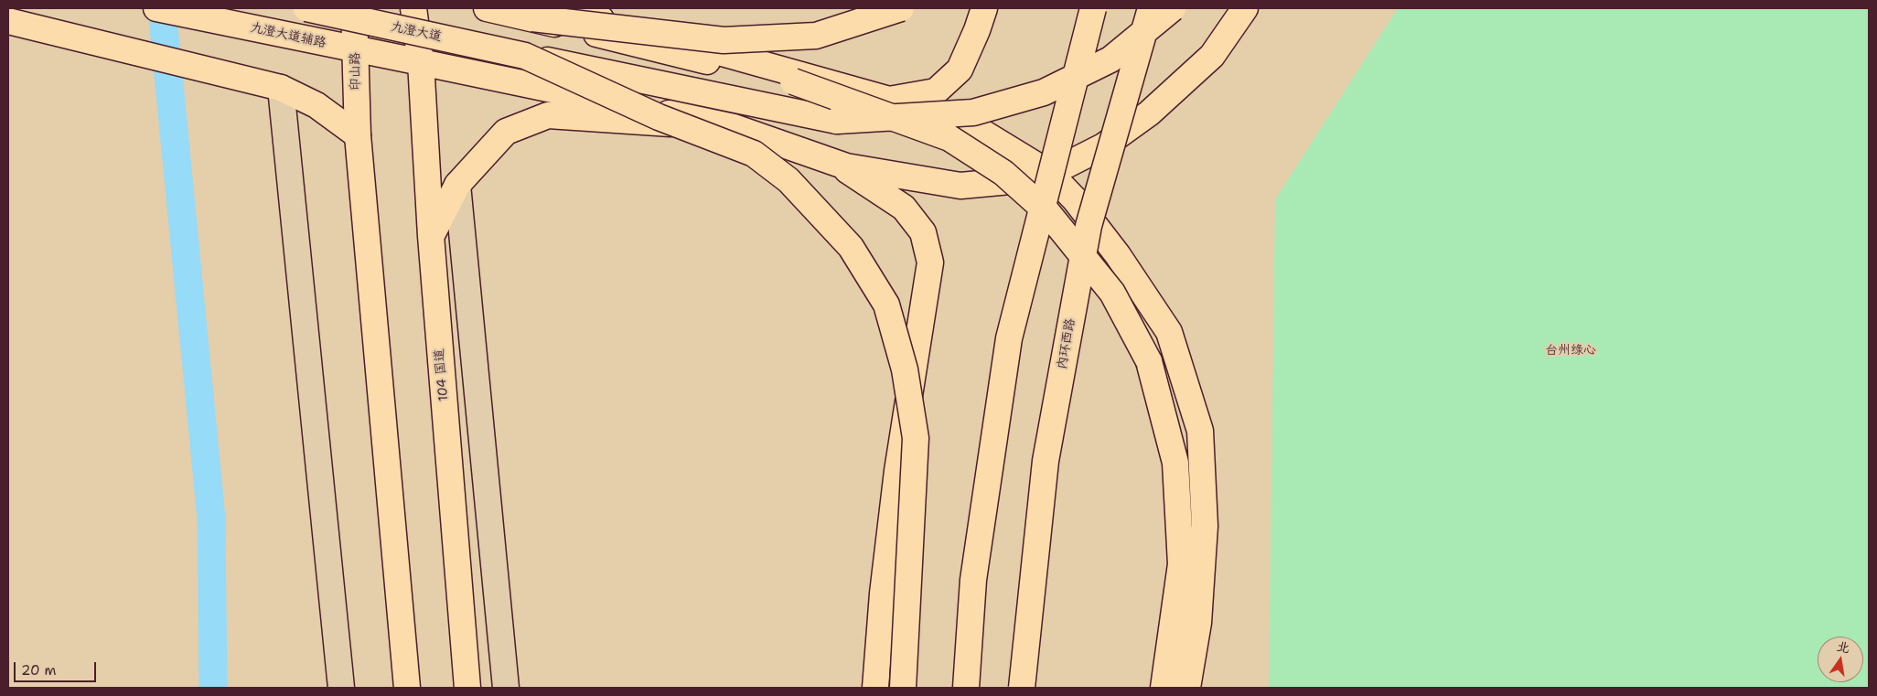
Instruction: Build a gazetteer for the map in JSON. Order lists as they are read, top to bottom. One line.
{"streets":{"main road":["九澄大道","九澄大道辅路","印山路","内环西路","104 国道"]},"crossings":[["九澄大道辅路","印山路"],["九澄大道辅路","104 国道"]],"parks":["台州绿心"],"scale_bar":"20 m","north":"top"}
